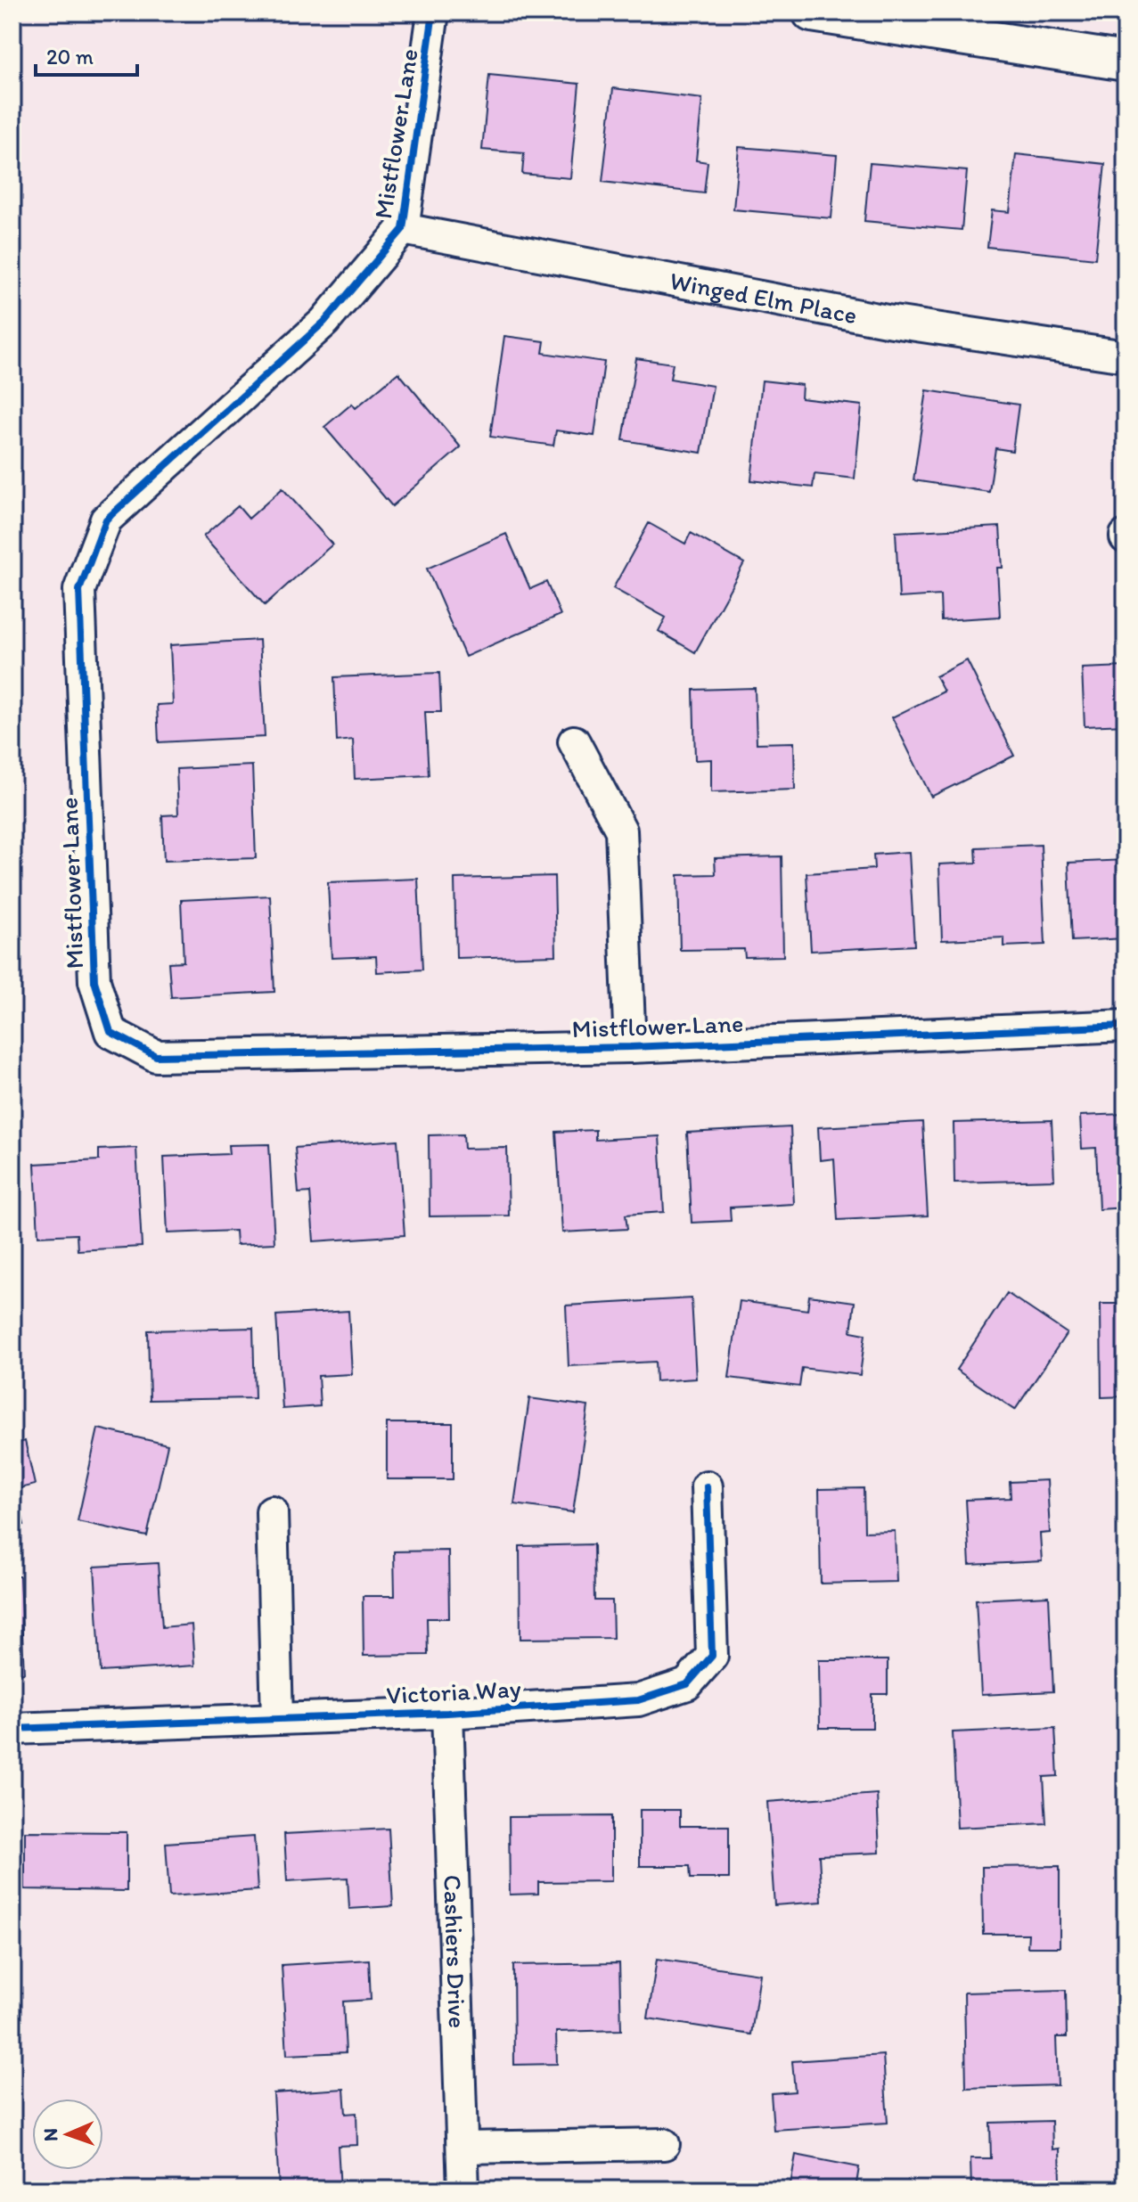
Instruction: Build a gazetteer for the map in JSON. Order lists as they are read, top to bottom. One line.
{"streets":{"street":["Mistflower Lane","Winged Elm Place","Victoria Way","Cashiers Drive"]},"crossings":[["Mistflower Lane","Winged Elm Place"],["Victoria Way","Cashiers Drive"]],"scale_bar":"20 m","north":"left"}
